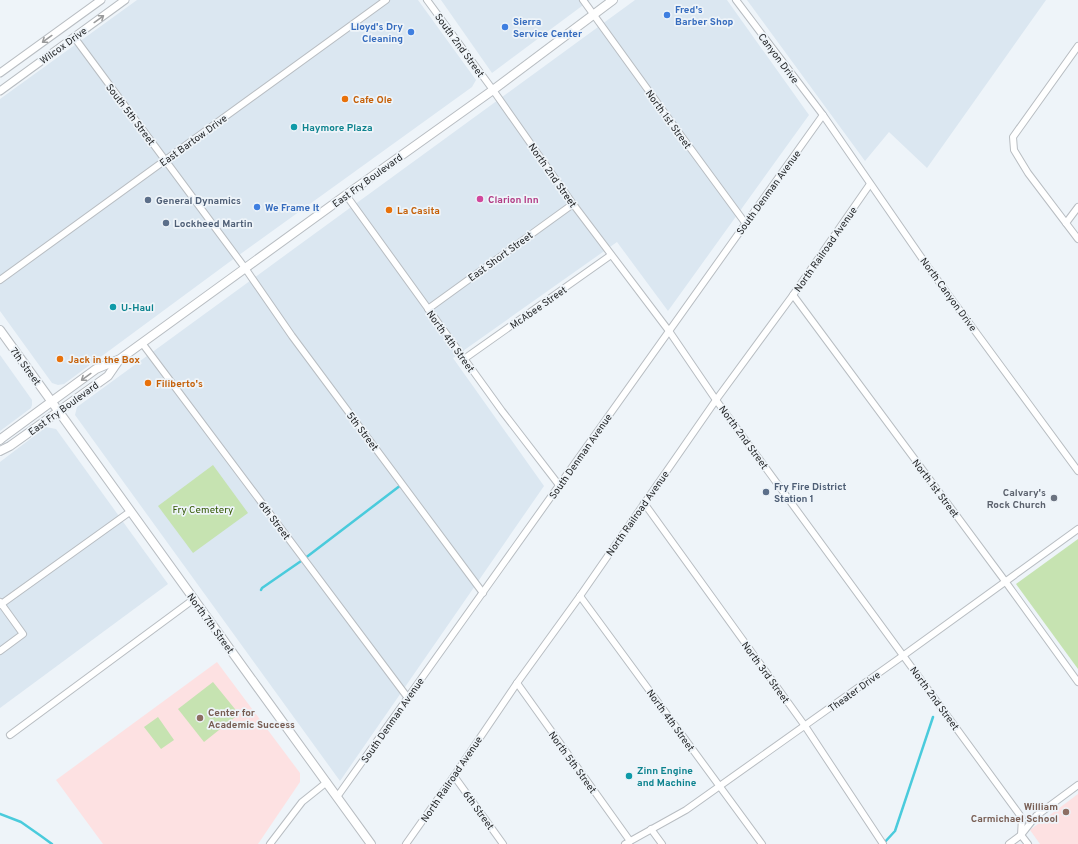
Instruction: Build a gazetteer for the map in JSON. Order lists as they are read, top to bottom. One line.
{"streets":{"main road":["East Fry Boulevard","7th Street","North 7th Street"],"street":["Wilcox Drive","South 2nd Street","Canyon Drive","South 5th Street","North 1st Street","East Bartow Drive","North 2nd Street","South Denman Avenue","North Railroad Avenue","East Short Street","North Canyon Drive","McAbee Street","North 4th Street","5th Street","6th Street","North 3rd Street","Theater Drive","North 5th Street"]},"crossings":[["Wilcox Drive","South 5th Street"],["South 2nd Street","North 2nd Street"],["South 2nd Street","East Fry Boulevard"],["Canyon Drive","South Denman Avenue"],["Canyon Drive","North Canyon Drive"],["South 5th Street","East Bartow Drive"],["South 5th Street","East Fry Boulevard"],["South 5th Street","5th Street"],["North 1st Street","East Fry Boulevard"],["North 1st Street","South Denman Avenue"],["North 1st Street","North Railroad Avenue"],["North 1st Street","Theater Drive"],["North 2nd Street","East Fry Boulevard"],["North 2nd Street","South Denman Avenue"],["North 2nd Street","North Railroad Avenue"],["North 2nd Street","East Short Street"],["North 2nd Street","McAbee Street"],["North 2nd Street","Theater Drive"],["East Fry Boulevard","North 4th Street"],["East Fry Boulevard","7th Street"],["East Fry Boulevard","5th Street"],["East Fry Boulevard","6th Street"],["East Fry Boulevard","North 7th Street"],["South Denman Avenue","North Canyon Drive"],["South Denman Avenue","North 4th Street"],["South Denman Avenue","5th Street"],["South Denman Avenue","6th Street"],["South Denman Avenue","North 7th Street"],["North Railroad Avenue","North Canyon Drive"],["North Railroad Avenue","North 4th Street"],["North Railroad Avenue","6th Street"],["North Railroad Avenue","North 3rd Street"],["North Railroad Avenue","North 5th Street"],["East Short Street","North 4th Street"],["McAbee Street","North 4th Street"],["North 4th Street","Theater Drive"],["7th Street","North 7th Street"],["North 3rd Street","Theater Drive"],["Theater Drive","North 5th Street"]],"parks":["Fry Cemetery"],"places":["Fred's Barber Shop","Sierra Service Center","Lloyd's Dry Cleaning","Cafe Ole","Haymore Plaza","Clarion Inn","General Dynamics","We Frame It","La Casita","Lockheed Martin","U-Haul","Jack in the Box","Filiberto's","Fry Fire District Station 1","Calvary's Rock Church","Center for Academic Success","Zinn Engine and Machine","William Carmichael School"]}
